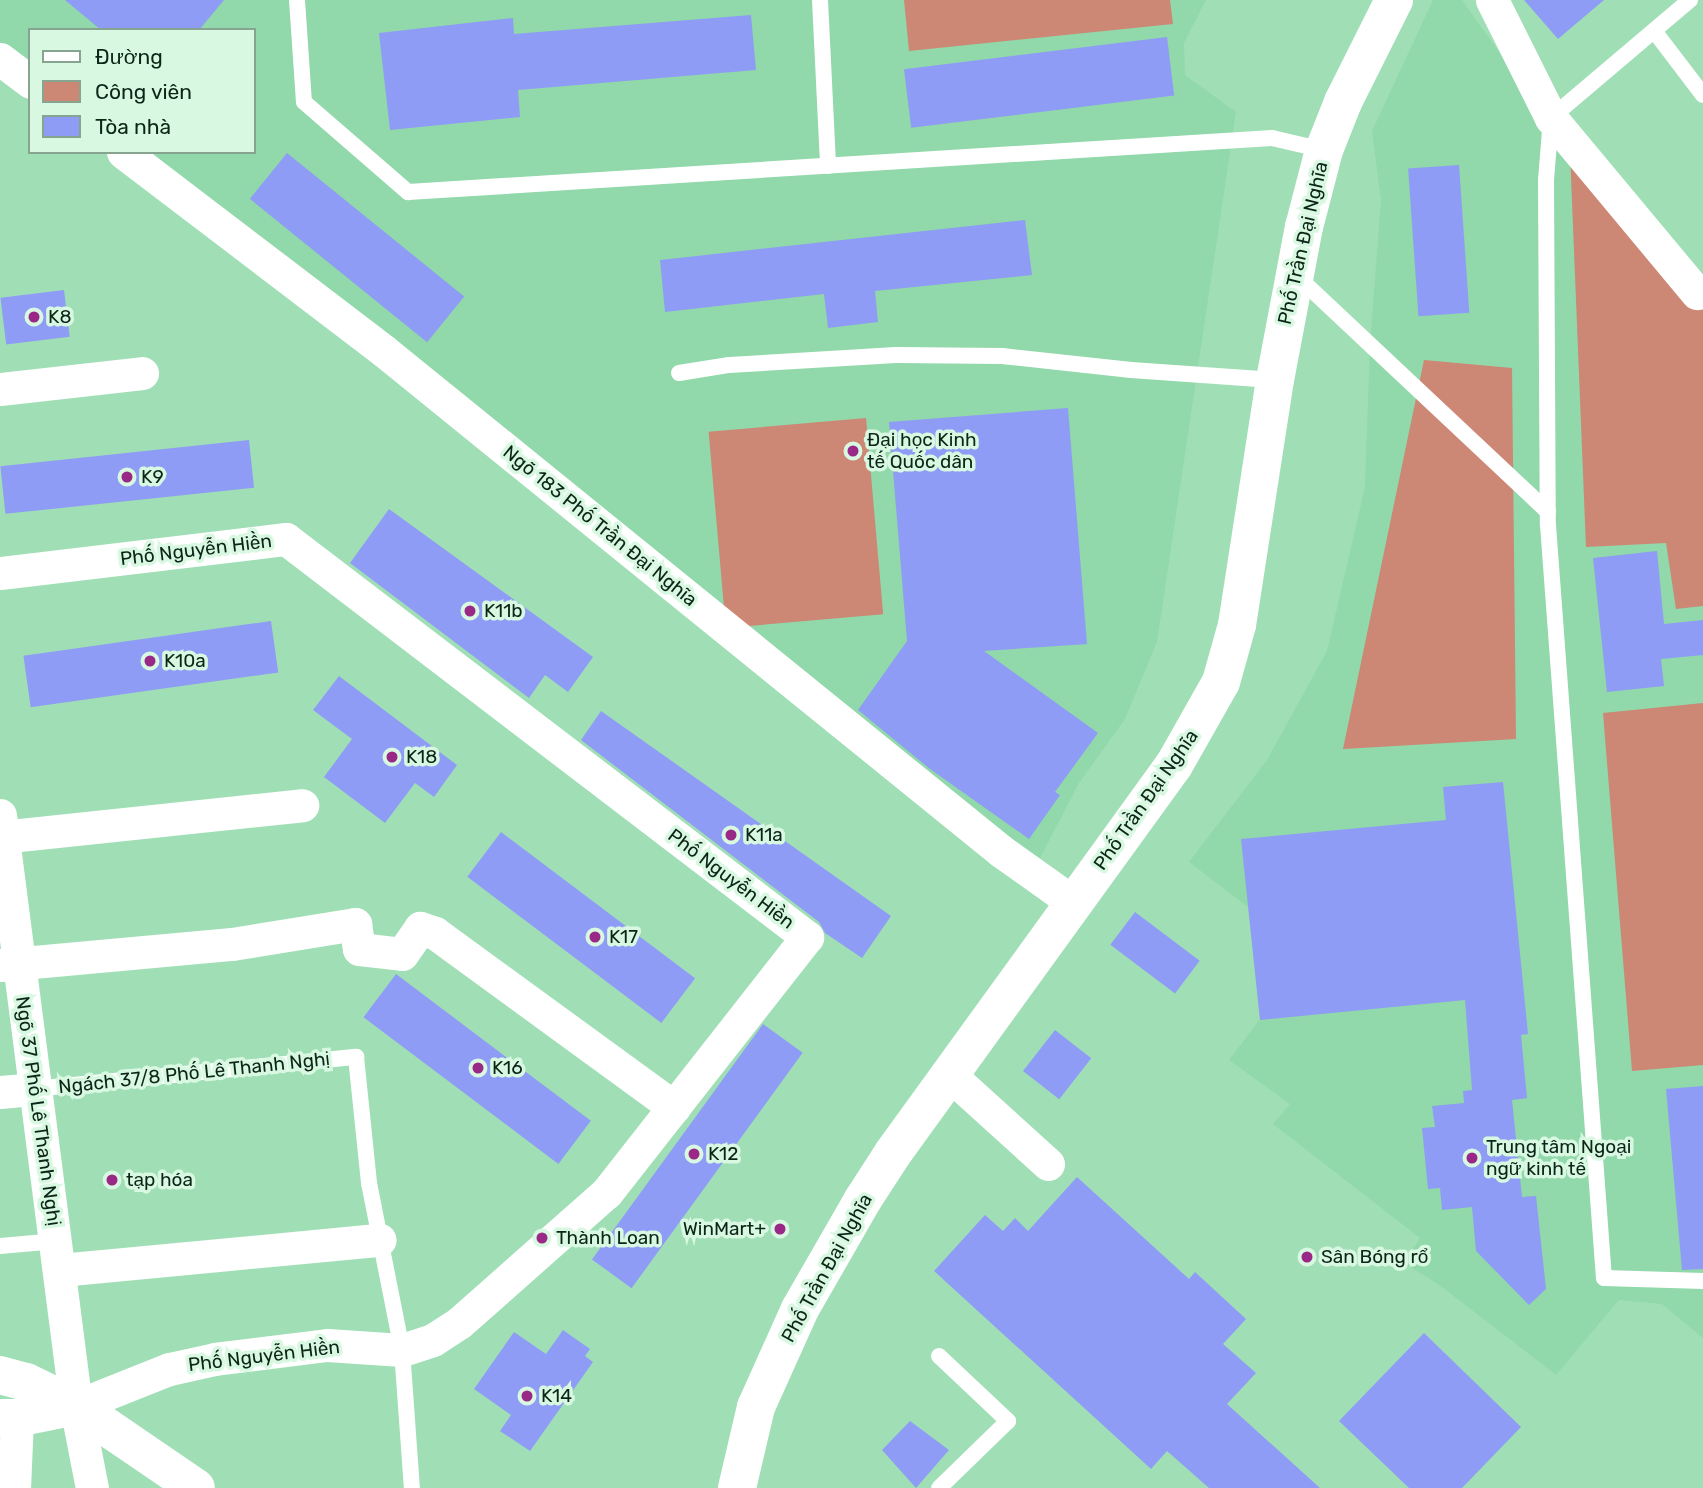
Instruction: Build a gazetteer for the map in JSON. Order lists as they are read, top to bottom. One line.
{"streets":{"street":["Phố Trần Đại Nghĩa","Ngõ 183 Phố Trần Đại Nghĩa","Phố Nguyễn Hiền","Ngõ 37 Phố Lê Thanh Nghị"],"lane":["Ngách 37/8 Phố Lê Thanh Nghị"]},"crossings":[["Phố Trần Đại Nghĩa","Ngõ 183 Phố Trần Đại Nghĩa"],["Phố Nguyễn Hiền","Ngõ 37 Phố Lê Thanh Nghị"],["Ngách 37/8 Phố Lê Thanh Nghị","Ngõ 37 Phố Lê Thanh Nghị"]],"places":["K8","Đại học Kinh tế Quốc dân","K9","K11b","K10a","K18","K11a","K17","K16","K12","Trung tâm Ngoại ngữ kinh tế","tạp hóa","WinMart+","Thành Loan","Sân Bóng rổ","K14"],"legend":["Đường","Công viên","Tòa nhà"]}
